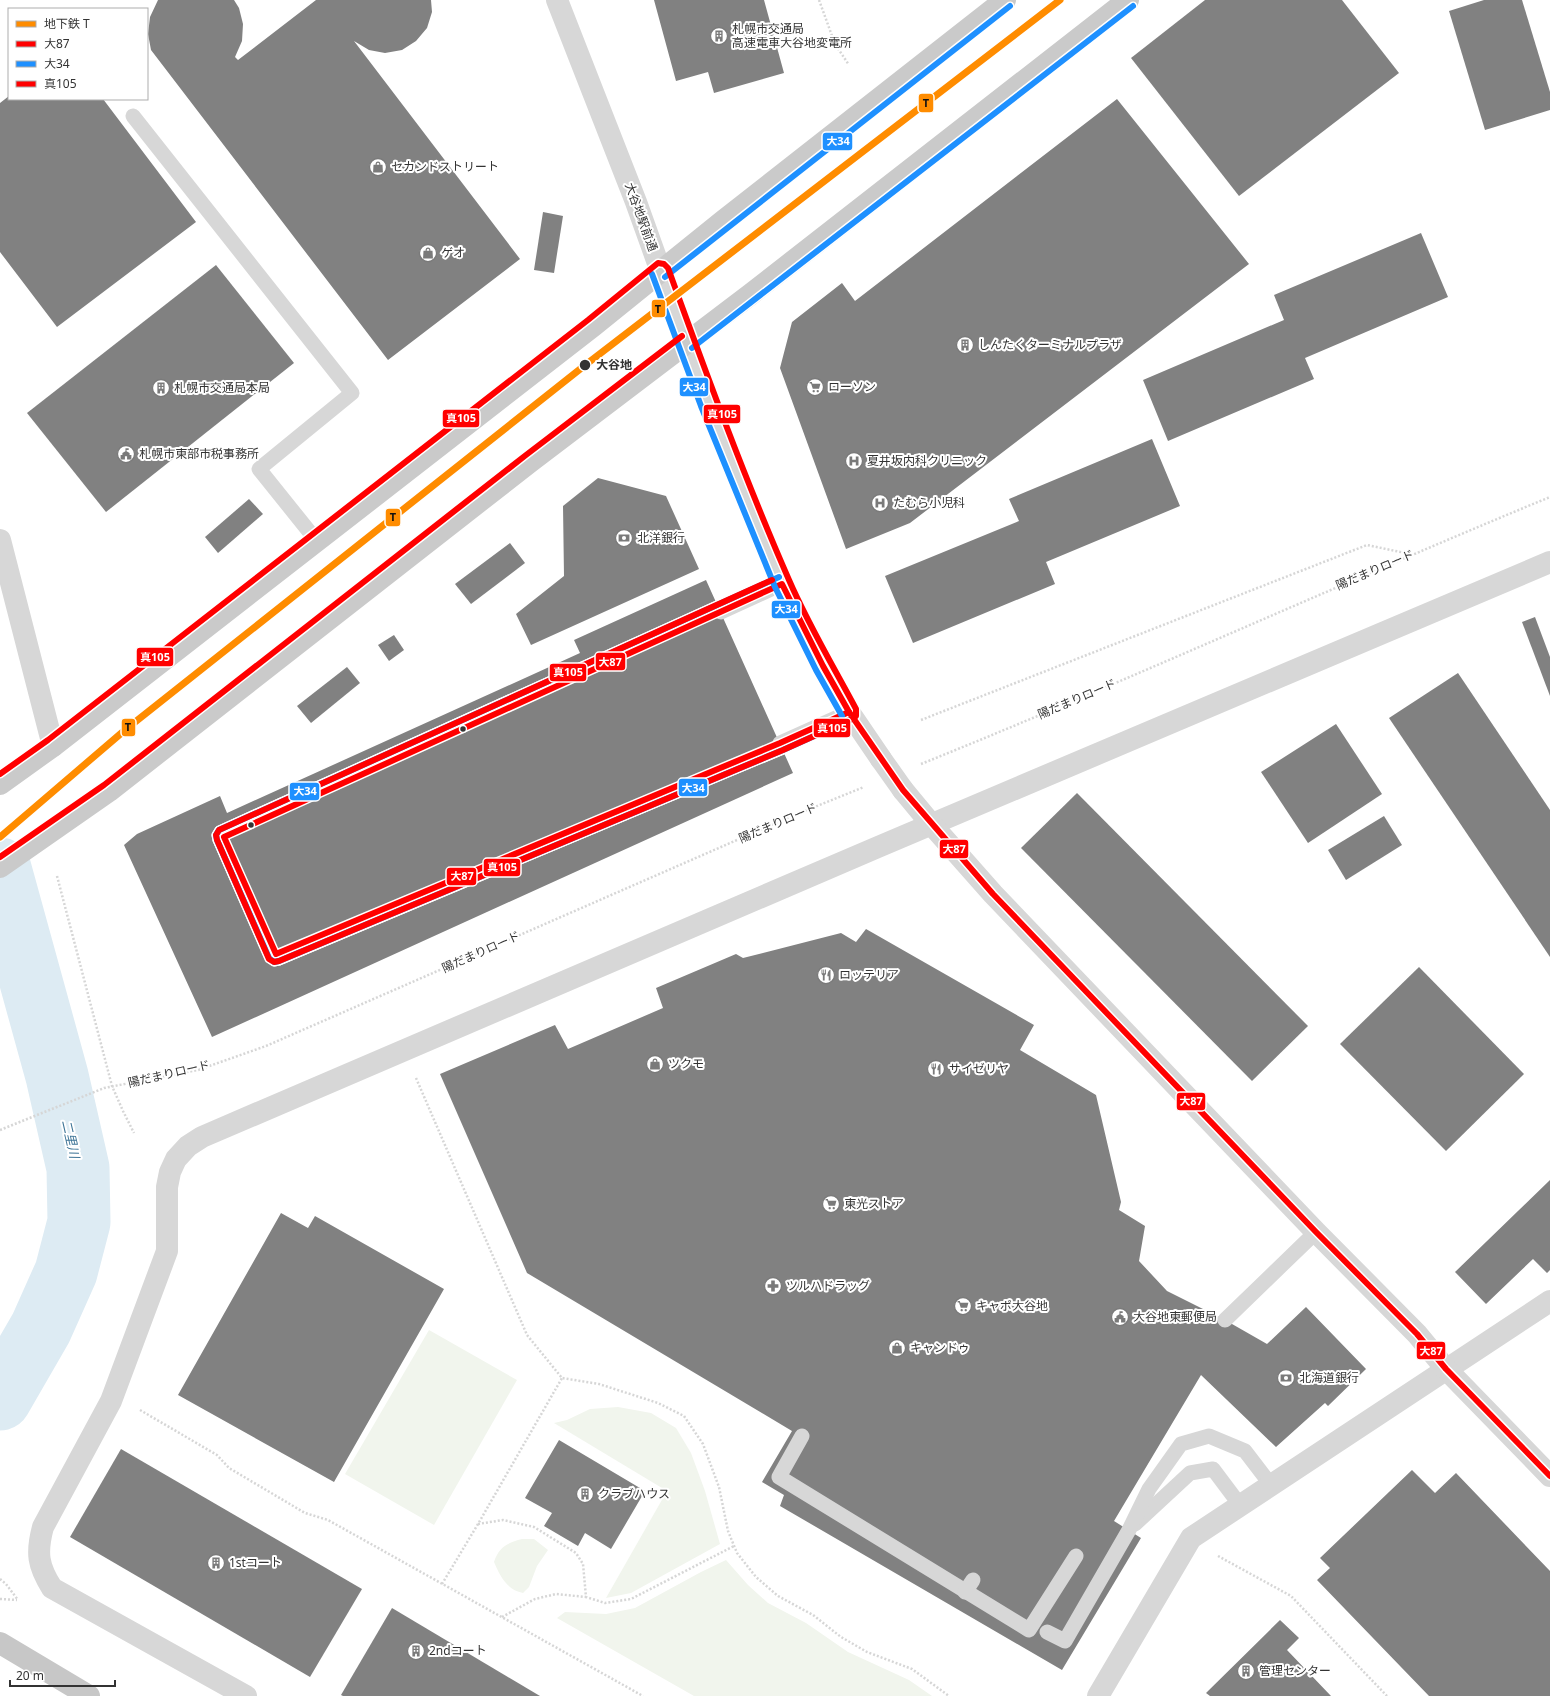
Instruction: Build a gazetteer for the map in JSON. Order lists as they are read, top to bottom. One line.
{"streets":{"street":["大谷地駅前通"],"path":["陽だまりロード"]},"water":["二里川"],"places":{"building":["札幌市交通局 高速電車大谷地変電所","しんたくターミナルプラザ","札幌市交通局本局","クラブハウス","1stコート","2ndコート","管理センター"],"shop":["セカンドストリート","ゲオ","ツクモ","キャンドゥ"],"other":["大谷地"],"supermarket":["ローソン","東光ストア","キャポ大谷地"],"public building":["札幌市東部市税事務所","大谷地東郵便局"],"hospital":["夏井坂内科クリニック","たむら小児科"],"bank":["北洋銀行","北海道銀行"],"restaurant":["ロッテリア","サイゼリヤ"],"pharmacy":["ツルハドラッグ"]},"lines":["metro line T","transit line 大34","transit line 真105","transit line 大87"],"legend":["地下鉄 T","大87","大34","真105"],"scale_bar":"20 m"}
